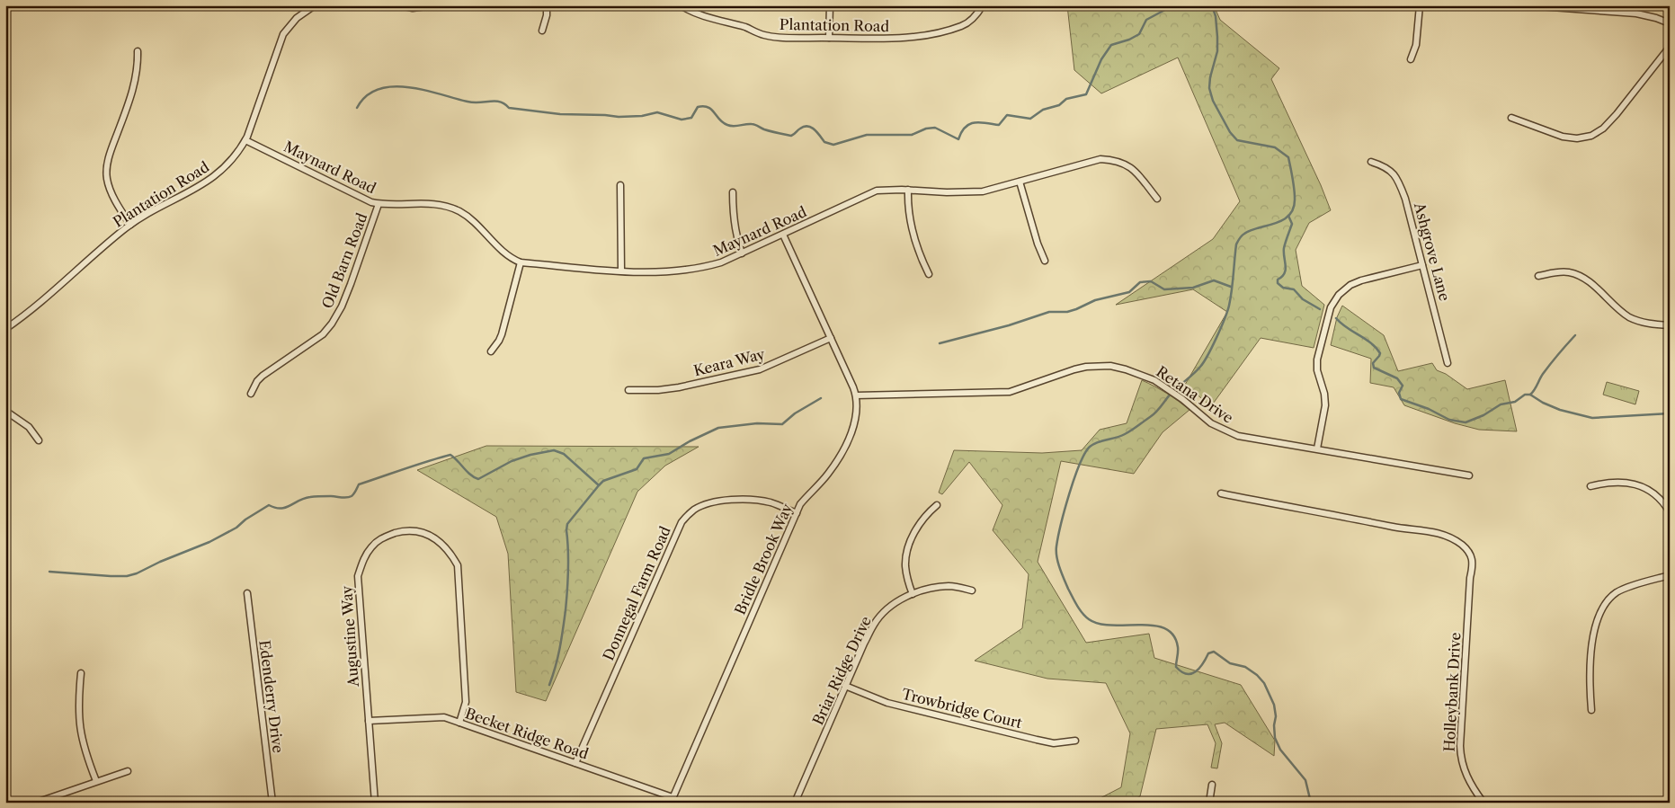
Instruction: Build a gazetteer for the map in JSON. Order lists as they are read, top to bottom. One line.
{"streets":{"street":["Plantation Road","Maynard Road","Ashgrove Lane","Old Barn Road","Keara Way","Retana Drive","Bridle Brook Way","Donnegal Farm Road","Augustine Way","Briar Ridge Drive","Holleybank Drive","Edenderry Drive","Trowbridge Court","Becket Ridge Road"]},"crossings":[["Plantation Road","Maynard Road"],["Maynard Road","Old Barn Road"],["Maynard Road","Bridle Brook Way"],["Keara Way","Bridle Brook Way"],["Retana Drive","Bridle Brook Way"],["Bridle Brook Way","Donnegal Farm Road"],["Bridle Brook Way","Becket Ridge Road"],["Donnegal Farm Road","Becket Ridge Road"],["Augustine Way","Becket Ridge Road"],["Briar Ridge Drive","Trowbridge Court"]]}
